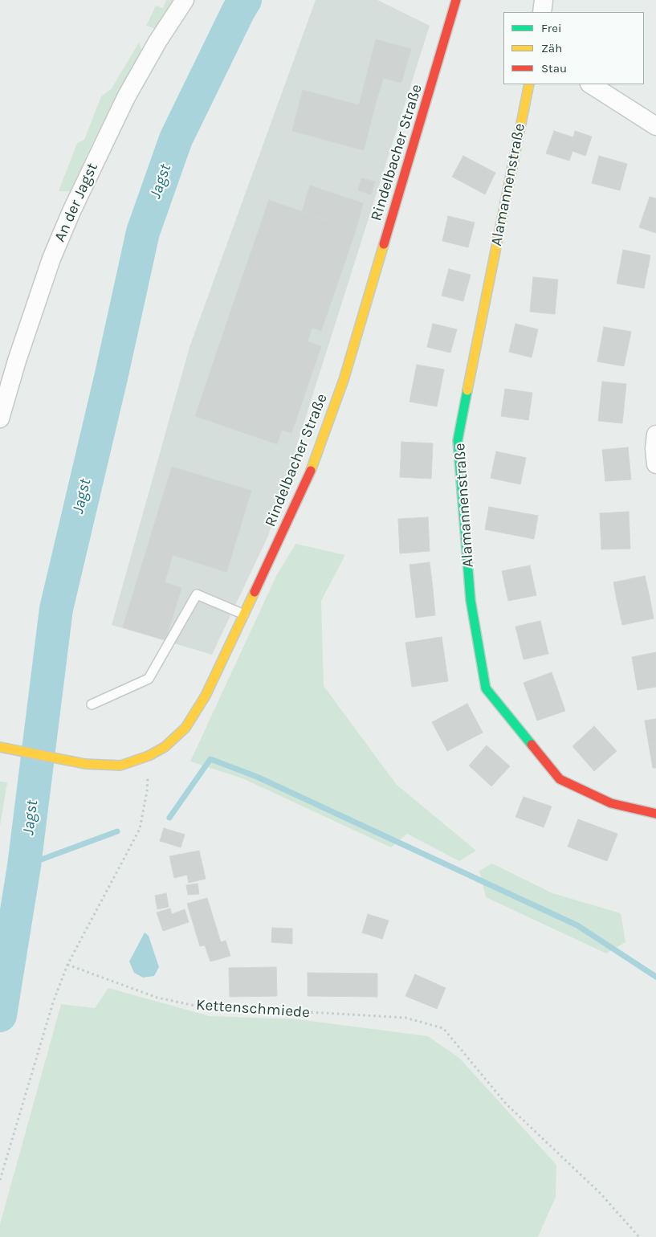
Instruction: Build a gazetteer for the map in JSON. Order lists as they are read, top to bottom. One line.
{"streets":{"street":["Rindelbacher Straße","Alamannenstraße","An der Jagst"],"path":["Kettenschmiede"]},"water":["Jagst"],"legend":["Frei","Zäh","Stau"]}
